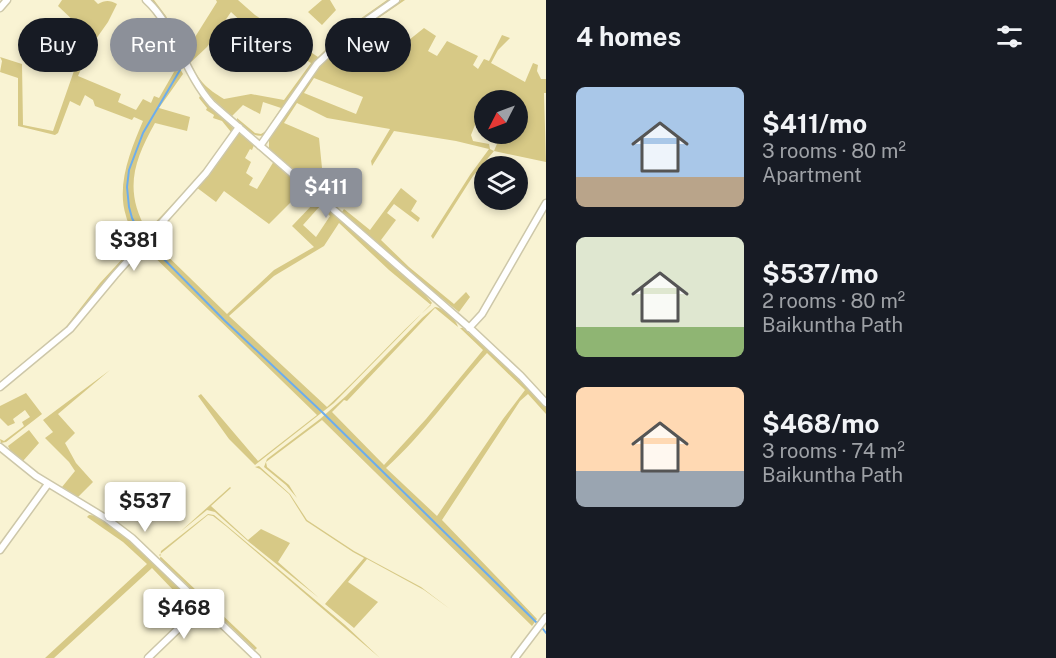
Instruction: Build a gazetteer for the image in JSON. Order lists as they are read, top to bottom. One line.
{"north":"bottom left","page":{"heading":"4 homes","chip":["Buy","Rent","Filters","New"],"list":[{"name":"$411/mo","note":"3 rooms · 80 m² · Apartment"},{"name":"$537/mo","note":"2 rooms · 80 m² · Baikuntha Path"},{"name":"$468/mo","note":"3 rooms · 74 m² · Baikuntha Path"}],"price":["$411","$381","$537","$468"]}}
